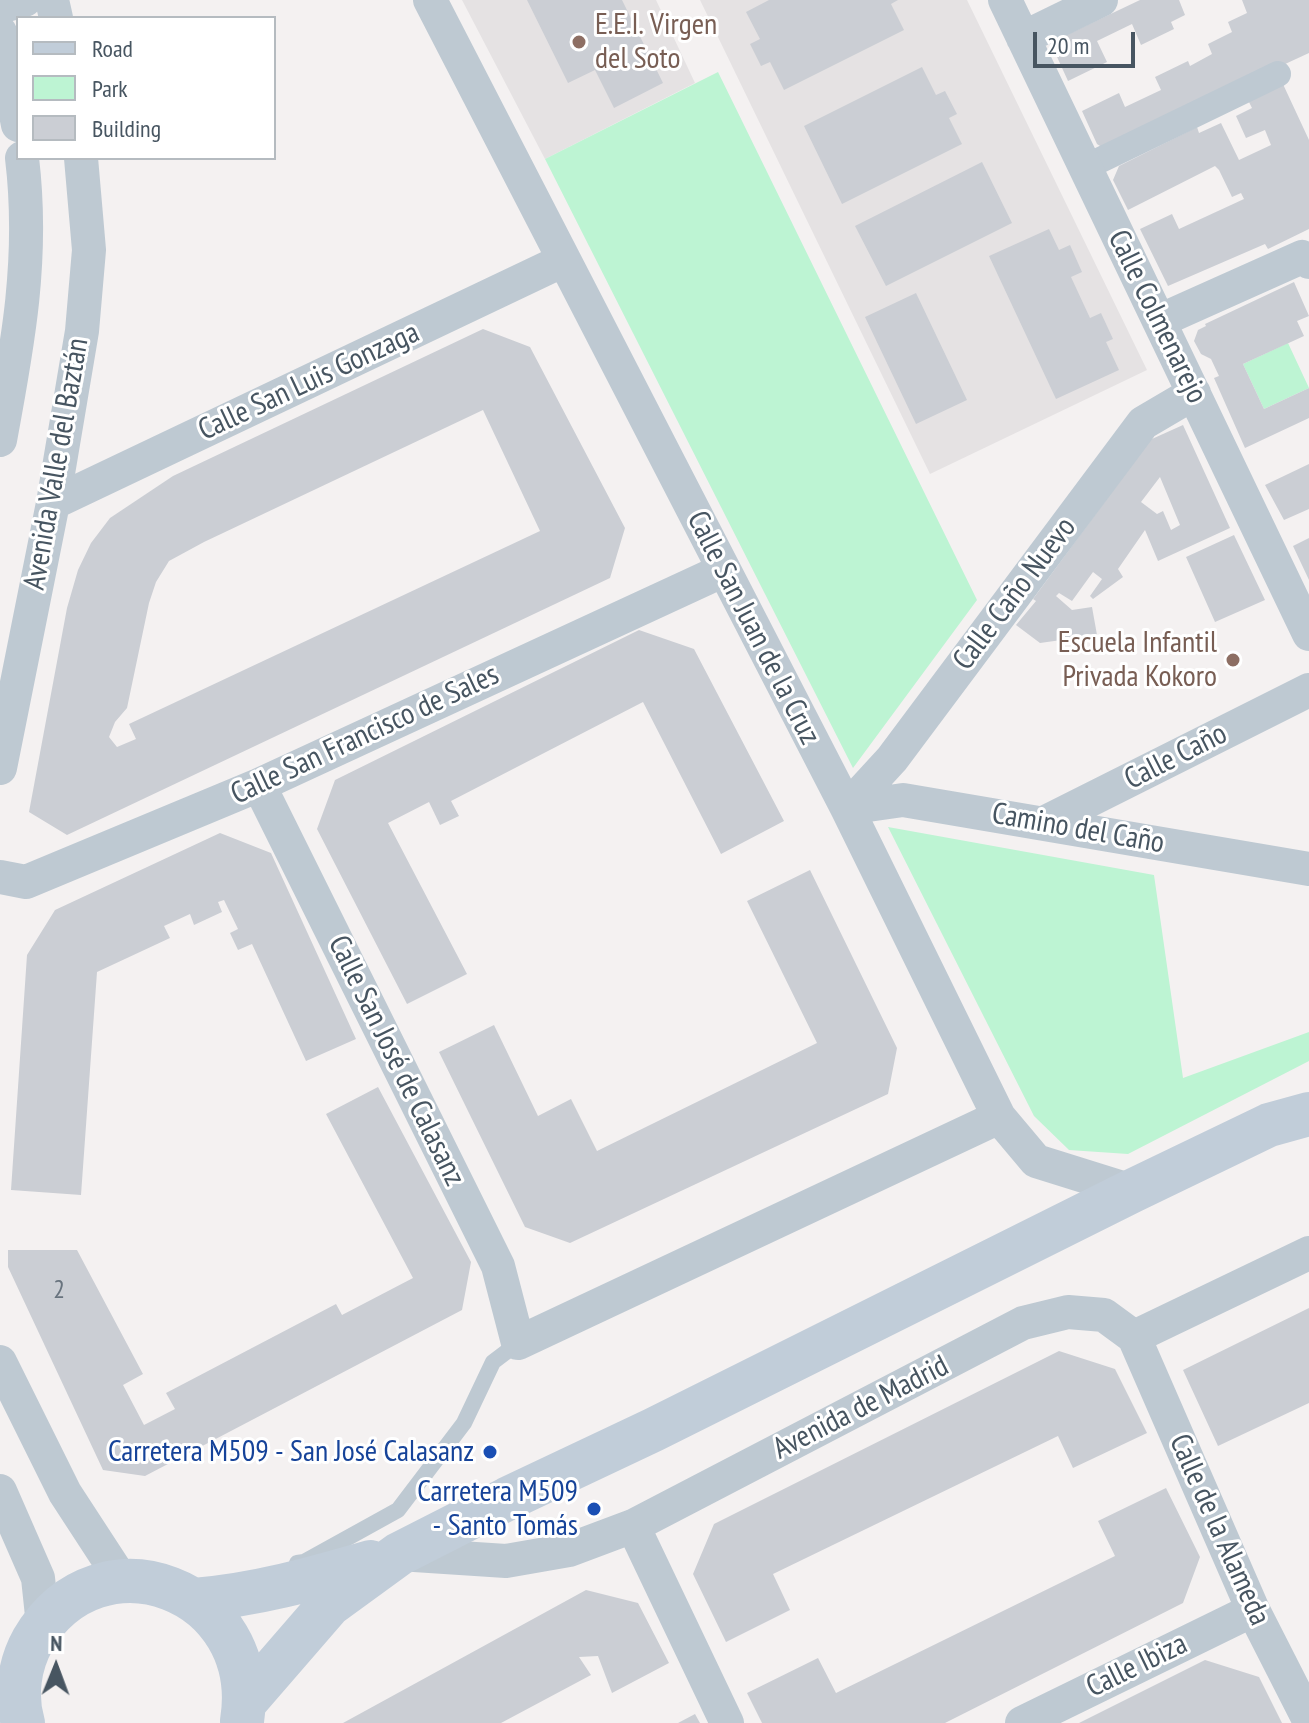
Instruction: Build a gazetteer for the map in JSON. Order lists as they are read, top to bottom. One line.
{"streets":{"main road":["Avenida de Madrid"],"street":["Calle Colmenarejo","Calle San Luis Gonzaga","Avenida Valle del Baztán","Calle Caño Nuevo","Calle San Juan de la Cruz","Calle San Francisco de Sales","Calle Caño","Camino del Caño","Calle San José de Calasanz","Calle de la Alameda","Calle Ibiza"]},"crossings":[["Calle Colmenarejo","Calle Caño Nuevo"],["Calle San Luis Gonzaga","Avenida Valle del Baztán"],["Calle San Luis Gonzaga","Calle San Juan de la Cruz"],["Calle Caño Nuevo","Calle San Juan de la Cruz"],["Calle Caño Nuevo","Camino del Caño"],["Calle San Juan de la Cruz","Calle San Francisco de Sales"],["Calle San Juan de la Cruz","Camino del Caño"],["Calle San Juan de la Cruz","Avenida de Madrid"],["Calle San Francisco de Sales","Calle San José de Calasanz"],["Calle Caño","Camino del Caño"],["Avenida de Madrid","Calle de la Alameda"],["Calle de la Alameda","Calle Ibiza"]],"places":["E.E.I. Virgen del Soto","Escuela Infantil Privada Kokoro","Carretera M509 - San José Calasanz","Carretera M509 - Santo Tomás"],"house_numbers":["2"],"legend":["Road","Park","Building"],"scale_bar":"20 m","north":"top"}
